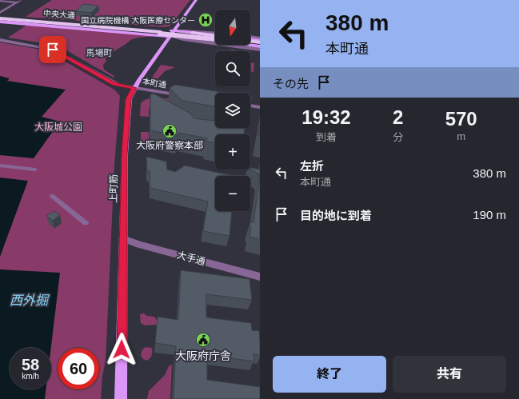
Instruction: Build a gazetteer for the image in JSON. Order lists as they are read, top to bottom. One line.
{"streets":{"main road":["中央大通","上町筋"],"street":["本町通","大手通"]},"crossings":[["中央大通","上町筋"],["本町通","上町筋"],["上町筋","大手通"]],"districts":["馬場町"],"water":["西外掘"],"parks":["大阪城公園"],"places":{"hospital":["国立病院機構 大阪医療センター"],"public building":["大阪府警察本部","大阪府庁舎"]},"north":"bottom","page":{"turn":["380 m","本町通"],"map_buttons":["+","−"],"then":"その先","eta":["19:32","到着","2","分","570","m"],"list":[{"name":"左折","note":"本町通","value":"380 m"},{"name":"目的地に到着","value":"190 m"}],"speed":"58 km/h","limit":"60","buttons":["終了","共有"]}}
